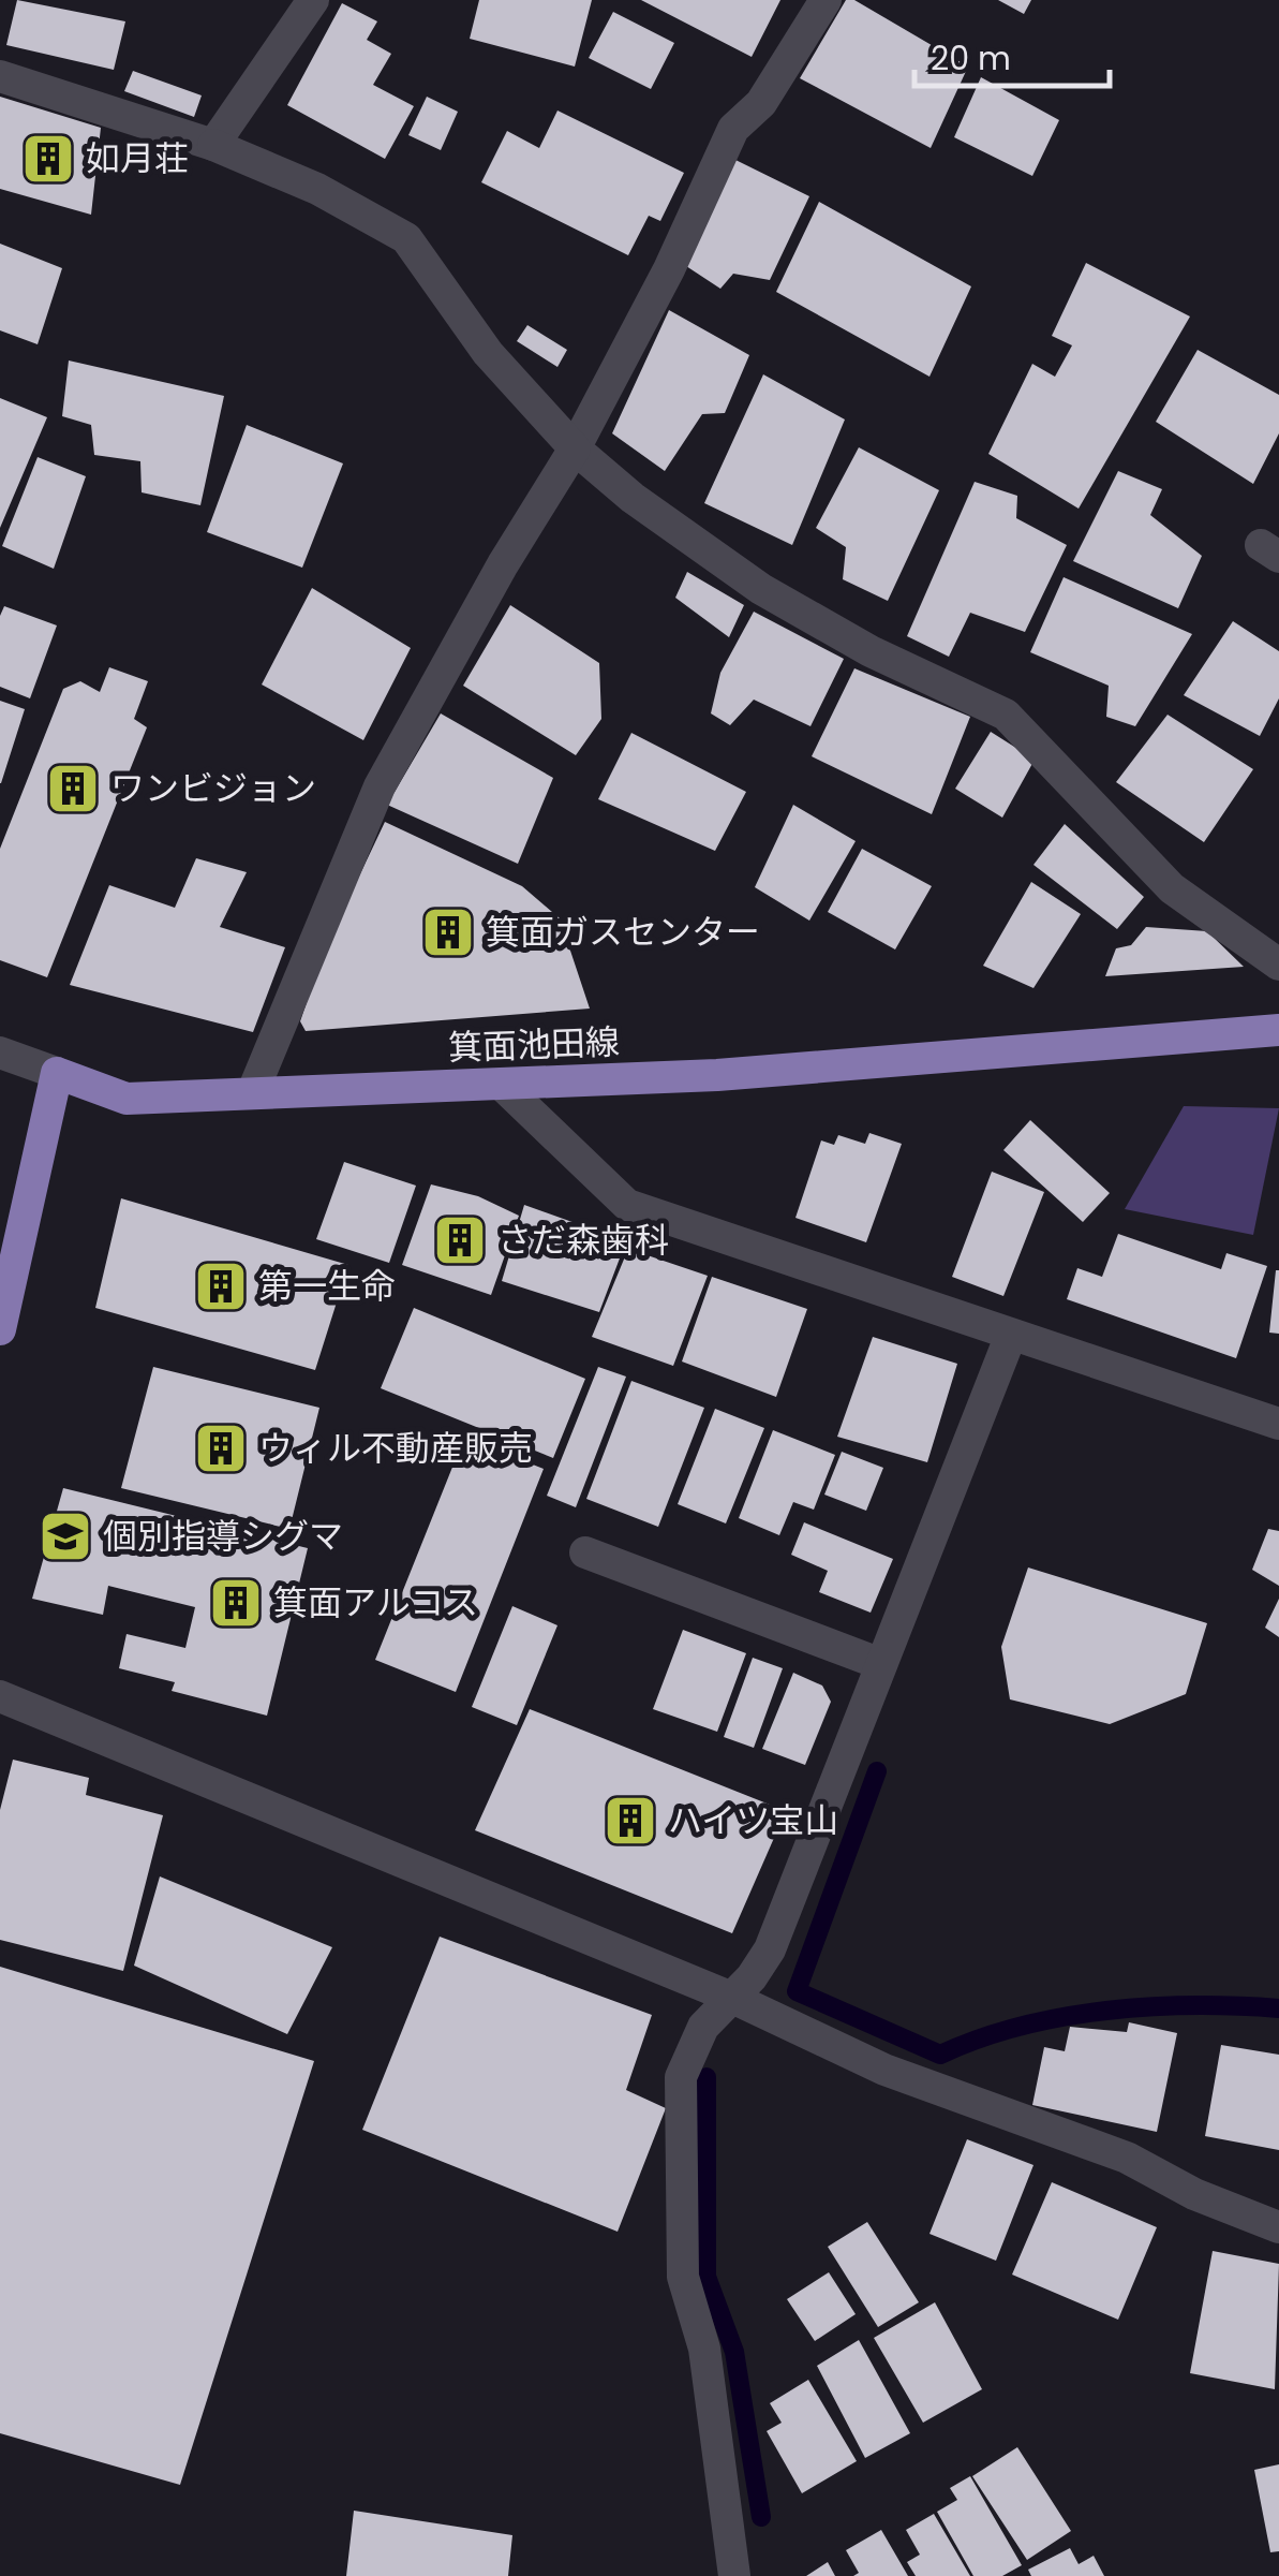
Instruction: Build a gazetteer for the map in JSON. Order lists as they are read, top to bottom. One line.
{"streets":{"main road":["箕面池田線"]},"places":{"building":["如月荘","ワンビジョン","箕面ガスセンター","さだ森歯科","第一生命","ウィル不動産販売","箕面アルコス","ハイツ宝山"],"school or university":["個別指導シグマ"]},"scale_bar":"20 m"}
